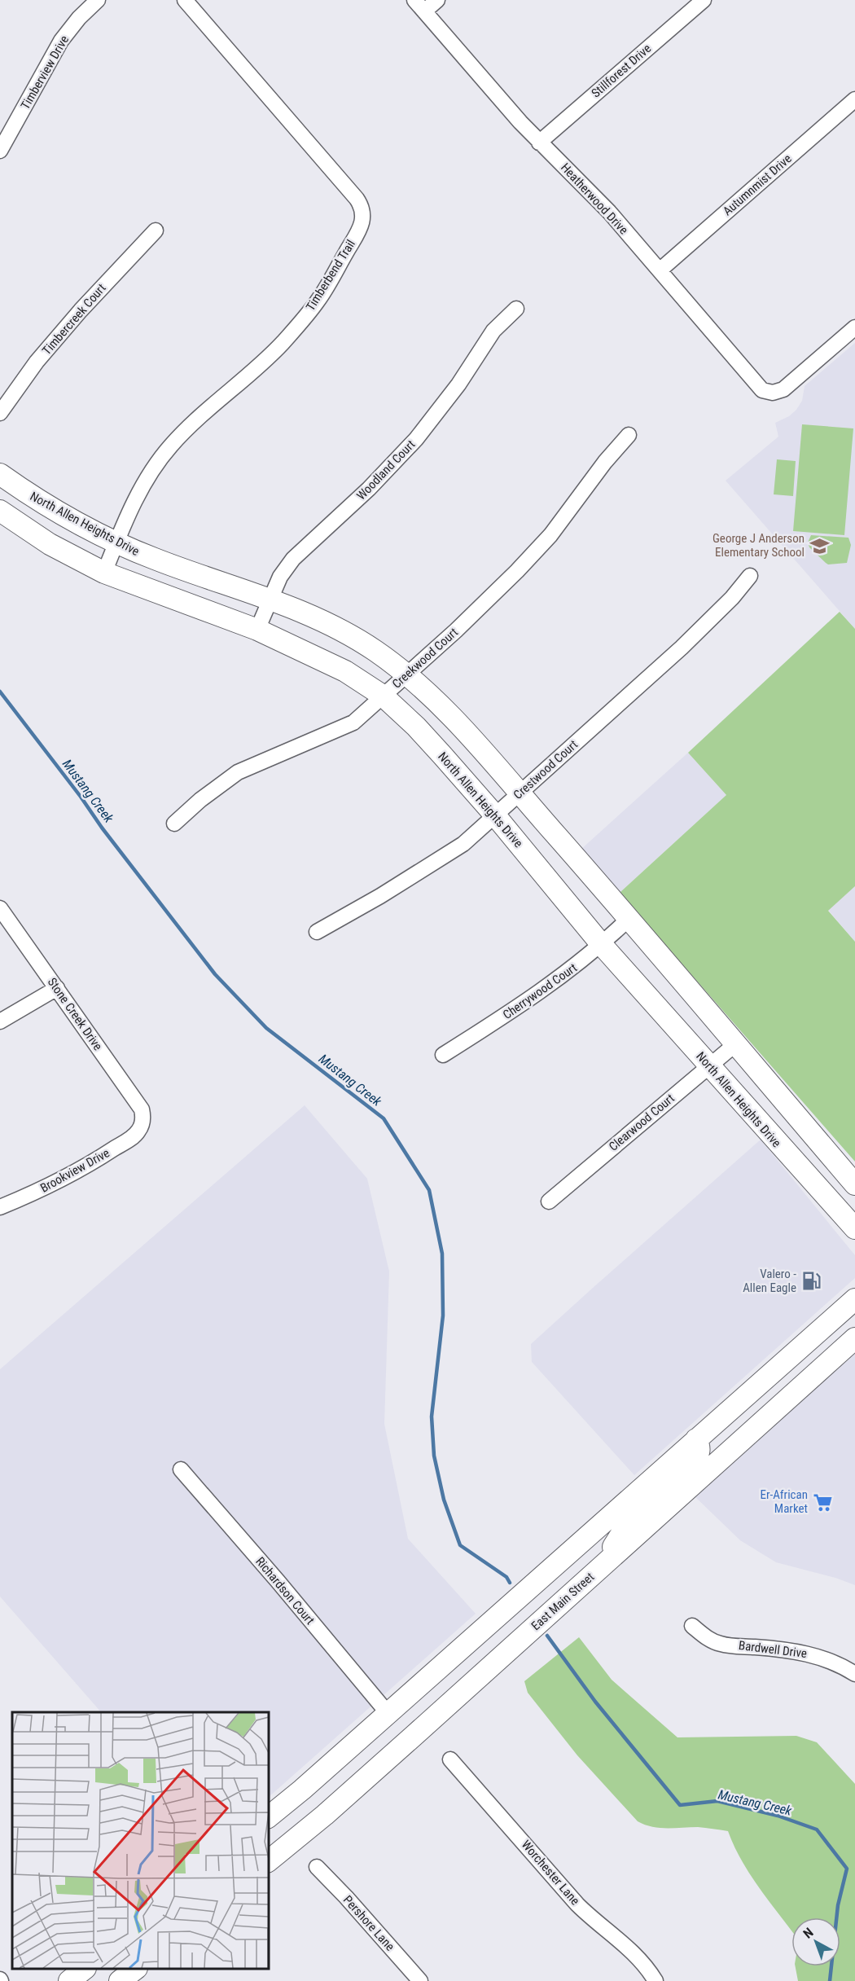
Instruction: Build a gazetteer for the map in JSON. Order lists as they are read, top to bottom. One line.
{"streets":{"main road":["North Allen Heights Drive","East Main Street"],"street":["Stillforest Drive","Timberview Drive","Autumnmist Drive","Heatherwood Drive","Timberbend Trail","Timbercreek Court","Woodland Court","Creekwood Court","Crestwood Court","Cherrywood Court","Stone Creek Drive","Clearwood Court","Brookview Drive","Richardson Court","Bardwell Drive","Worchester Lane","Pershore Lane"]},"crossings":[["Stillforest Drive","Heatherwood Drive"],["Autumnmist Drive","Heatherwood Drive"],["Timberbend Trail","North Allen Heights Drive"],["Woodland Court","North Allen Heights Drive"],["North Allen Heights Drive","Creekwood Court"],["North Allen Heights Drive","Crestwood Court"],["North Allen Heights Drive","Cherrywood Court"],["North Allen Heights Drive","Clearwood Court"],["Stone Creek Drive","Brookview Drive"]],"water":["Mustang Creek"],"places":{"school or university":["George J Anderson Elementary School"],"fuel station":["Valero - Allen Eagle"],"supermarket":["Er-African Market"]},"north":"top left"}
